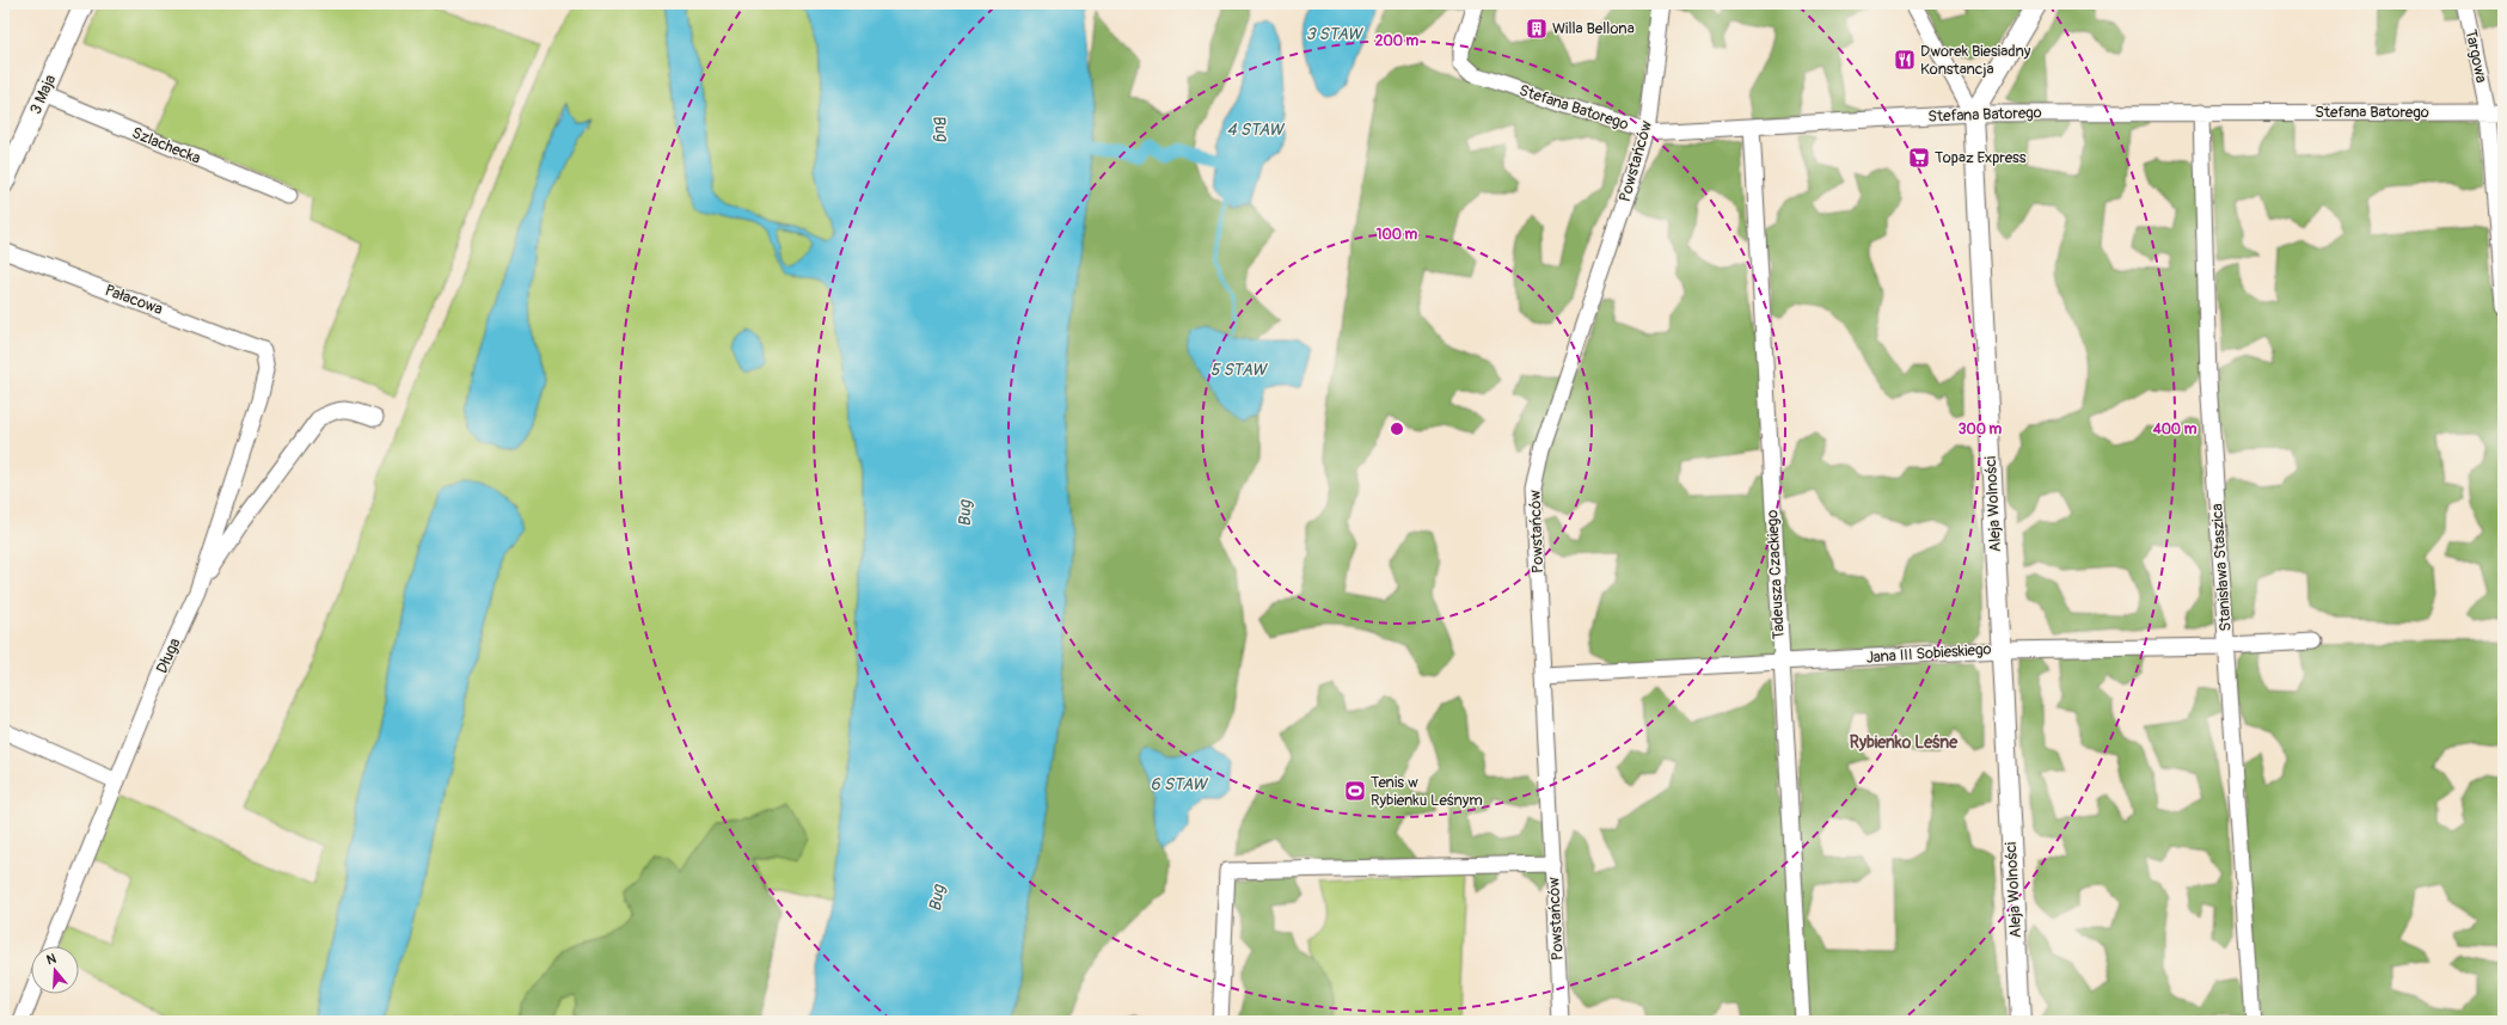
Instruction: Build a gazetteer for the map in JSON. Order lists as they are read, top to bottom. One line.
{"streets":{"street":["Targowa","3 Maja","Stefana Batorego","Szlachecka","Powstańców","Pałacowa","Aleja Wolności","Stanisława Staszica","Tadeusza Czackiego","Jana III Sobieskiego","Długa"]},"crossings":[["Targowa","Stefana Batorego"],["3 Maja","Szlachecka"],["Stefana Batorego","Powstańców"],["Stefana Batorego","Aleja Wolności"],["Stefana Batorego","Stanisława Staszica"],["Stefana Batorego","Tadeusza Czackiego"],["Powstańców","Jana III Sobieskiego"],["Pałacowa","Długa"],["Aleja Wolności","Jana III Sobieskiego"],["Stanisława Staszica","Jana III Sobieskiego"],["Tadeusza Czackiego","Jana III Sobieskiego"]],"districts":["Rybienko Leśne"],"water":["3 STAW","Bug","4 STAW","5 STAW","6 STAW"],"places":{"building":["Willa Bellona"],"restaurant":["Dworek Biesiadny Konstancja"],"supermarket":["Topaz Express"],"sports":["Tenis w Rybienku Leśnym"]},"north":"top","rings":["200 m","100 m","300 m","400 m"]}
